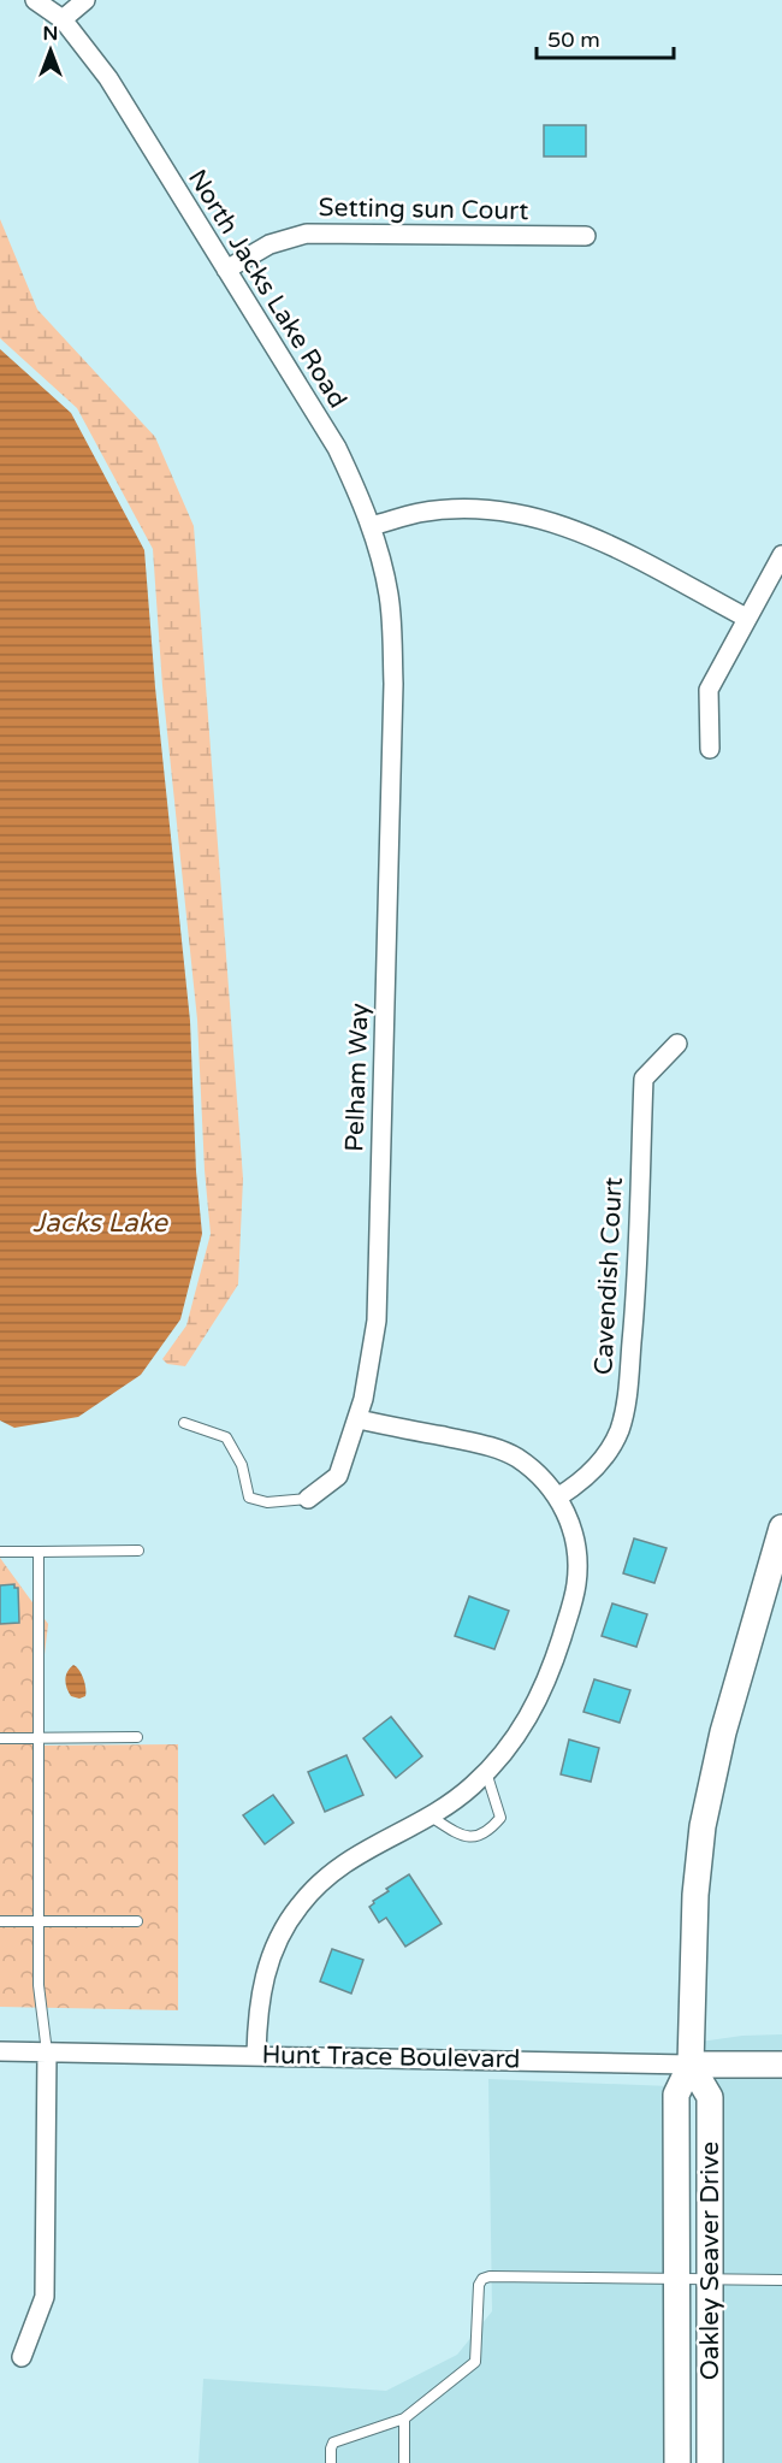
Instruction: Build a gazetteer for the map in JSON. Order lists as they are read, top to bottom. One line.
{"streets":{"street":["Setting sun Court","North Jacks Lake Road","Pelham Way","Cavendish Court","Hunt Trace Boulevard","Oakley Seaver Drive"]},"crossings":[["Setting sun Court","North Jacks Lake Road"],["North Jacks Lake Road","Pelham Way"],["Hunt Trace Boulevard","Oakley Seaver Drive"]],"water":["Jacks Lake"],"scale_bar":"50 m","north":"top"}
